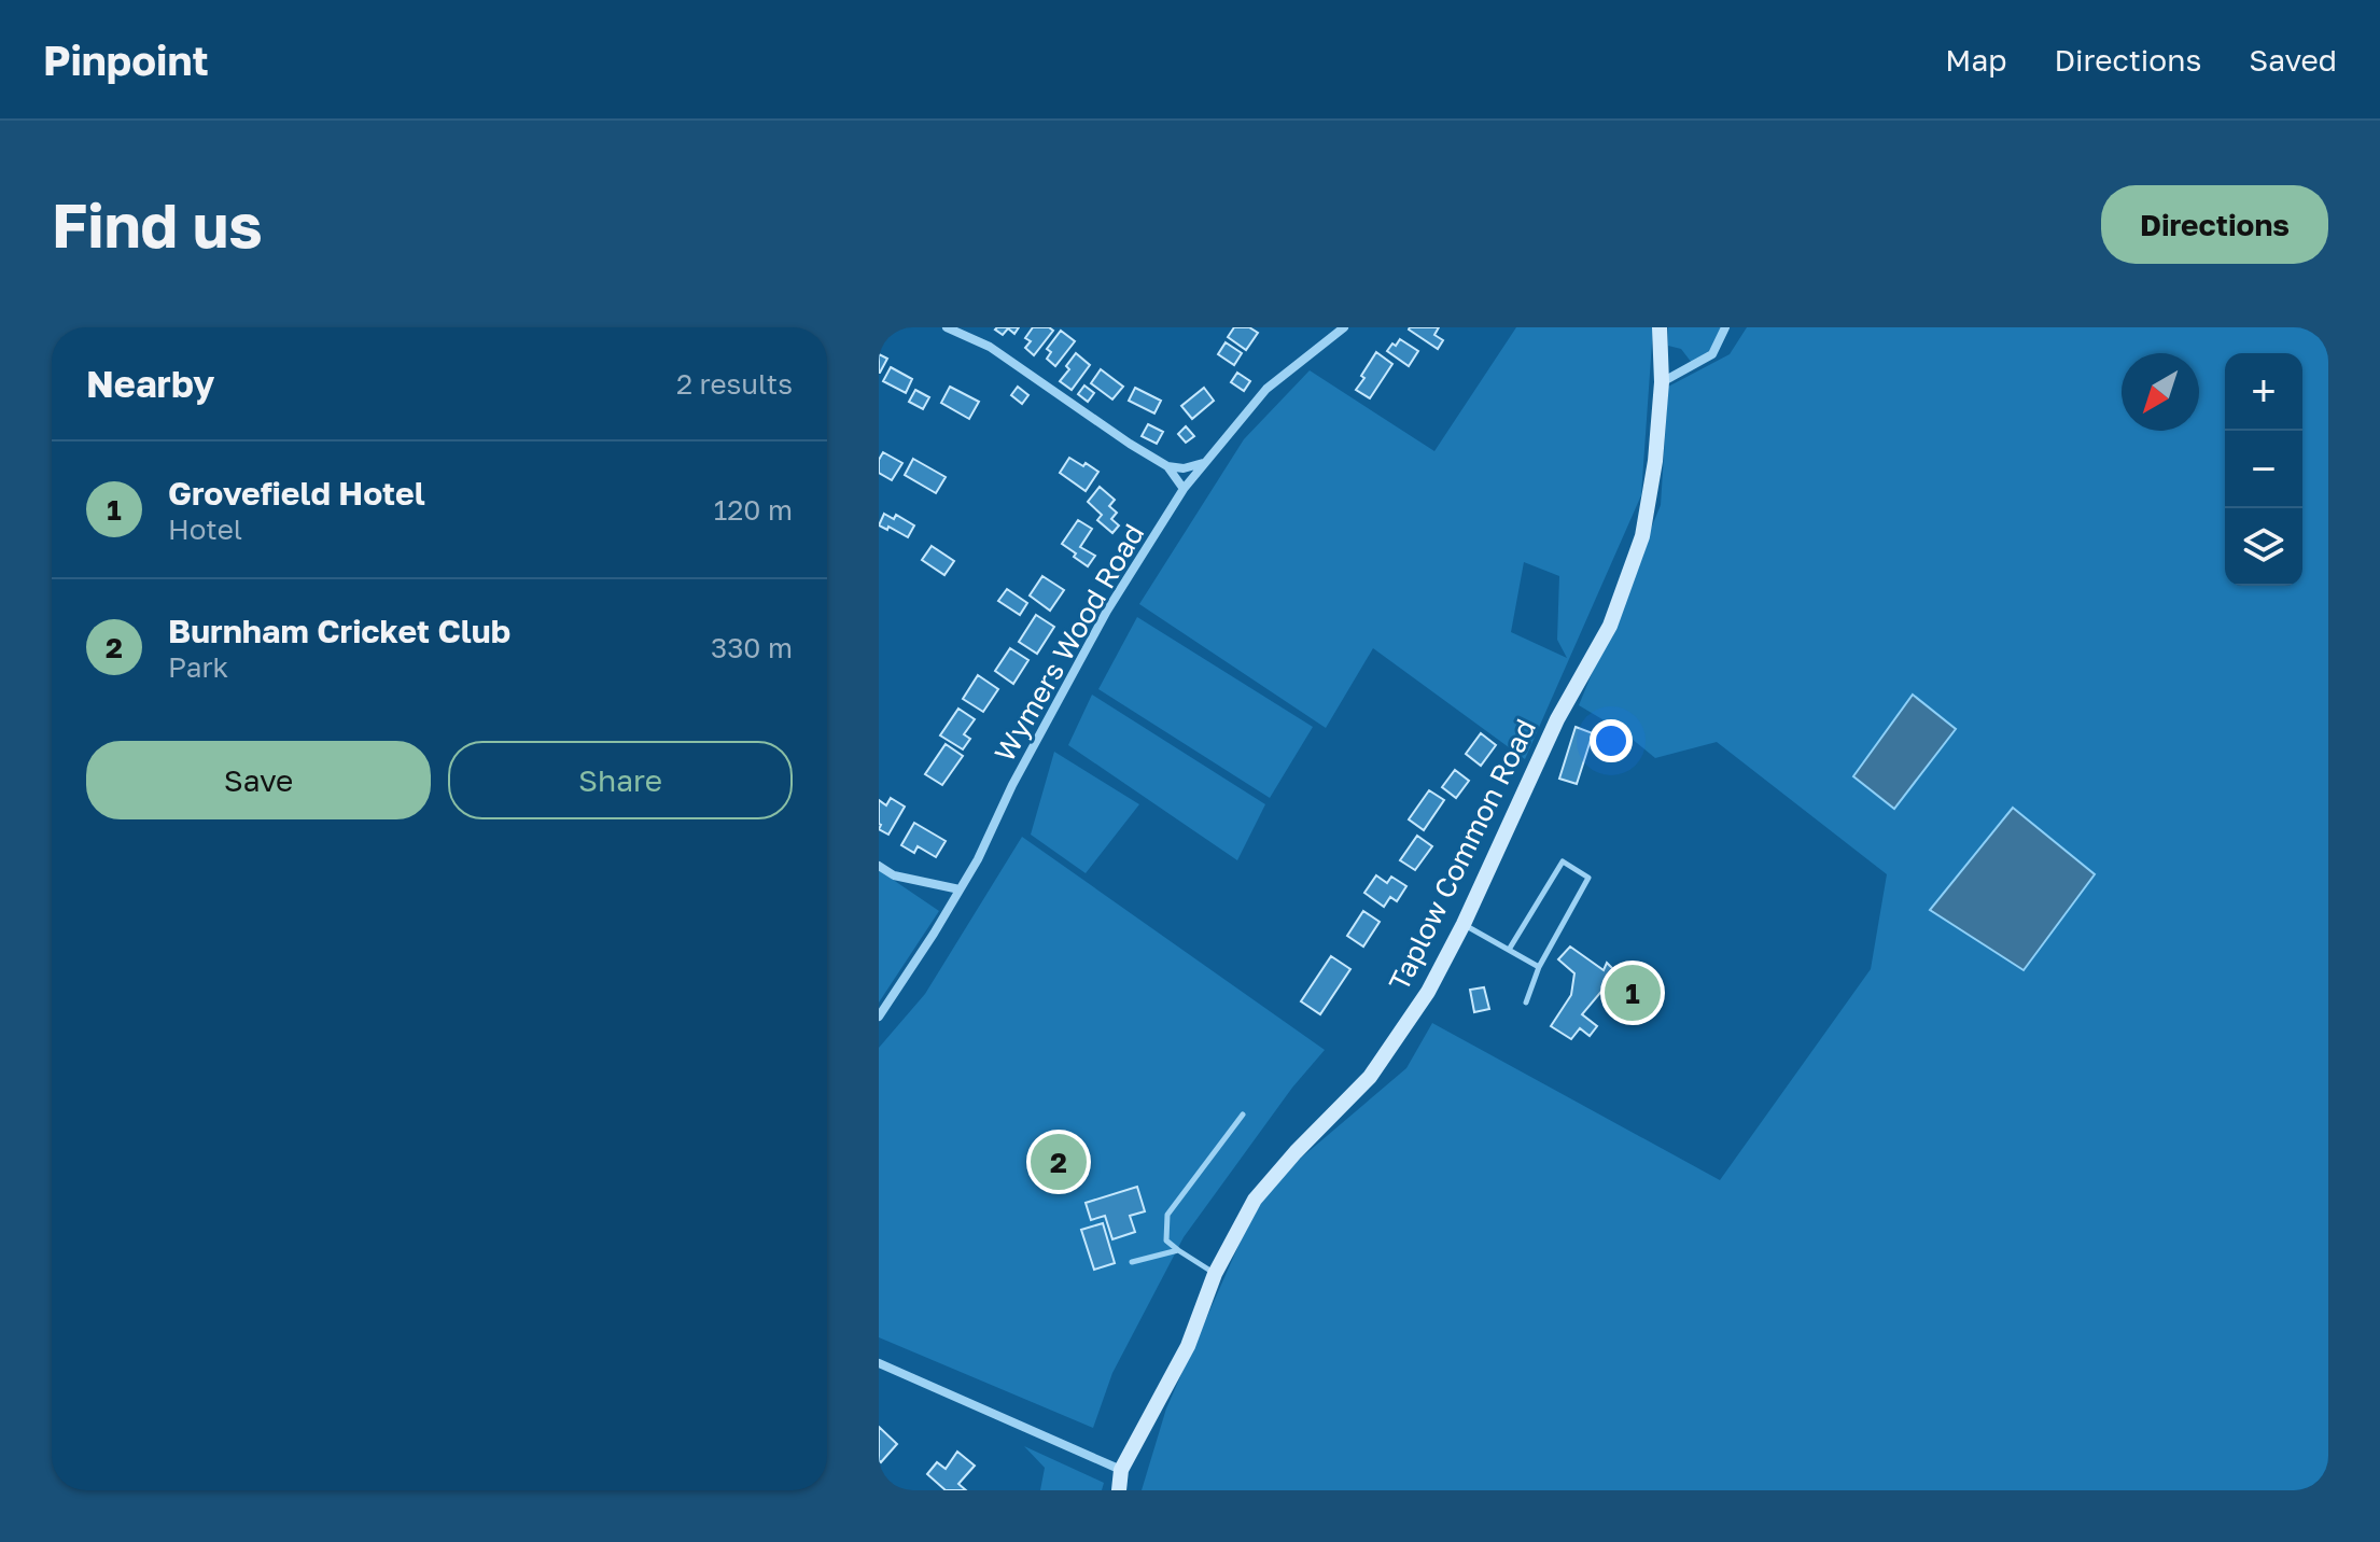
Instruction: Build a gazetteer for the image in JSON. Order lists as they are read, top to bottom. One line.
{"streets":{"street":["Wymers Wood Road","Taplow Common Road"]},"north":"bottom left","page":{"header":"Pinpoint","nav":["Map","Directions","Saved"],"buttons":["Directions",["Save","Share"]],"title":"Find us","heading":["Nearby","2 results"],"map_buttons":["+","−"],"list":[{"mark":"1","name":"Grovefield Hotel","note":"Hotel","value":"120 m"},{"mark":"2","name":"Burnham Cricket Club","note":"Park","value":"330 m"}],"pins":["1","2"]}}
